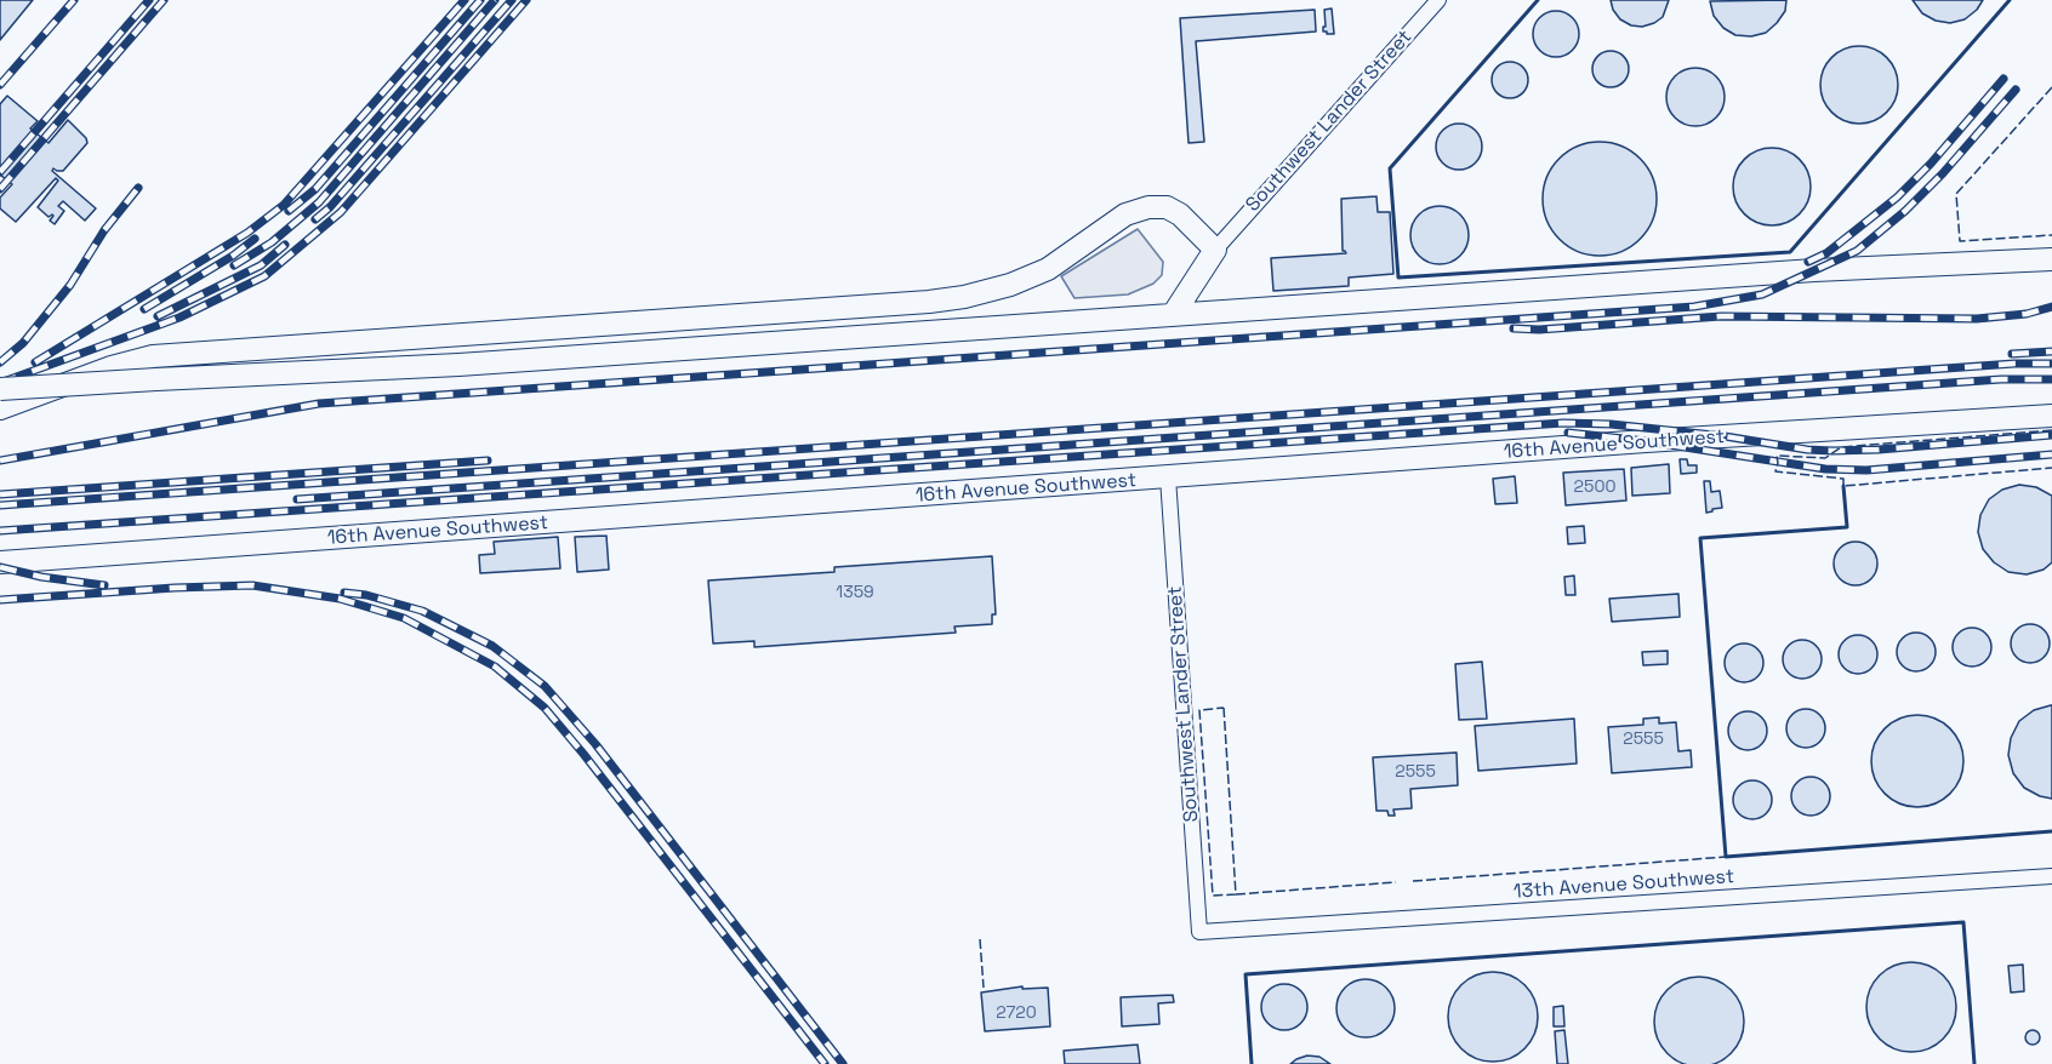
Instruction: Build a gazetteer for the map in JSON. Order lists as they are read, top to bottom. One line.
{"streets":{"street":["Southwest Lander Street","16th Avenue Southwest","13th Avenue Southwest"]},"crossings":[["Southwest Lander Street","16th Avenue Southwest"],["Southwest Lander Street","13th Avenue Southwest"]],"house_numbers":["2500","1359","2555","2555","2720"]}
